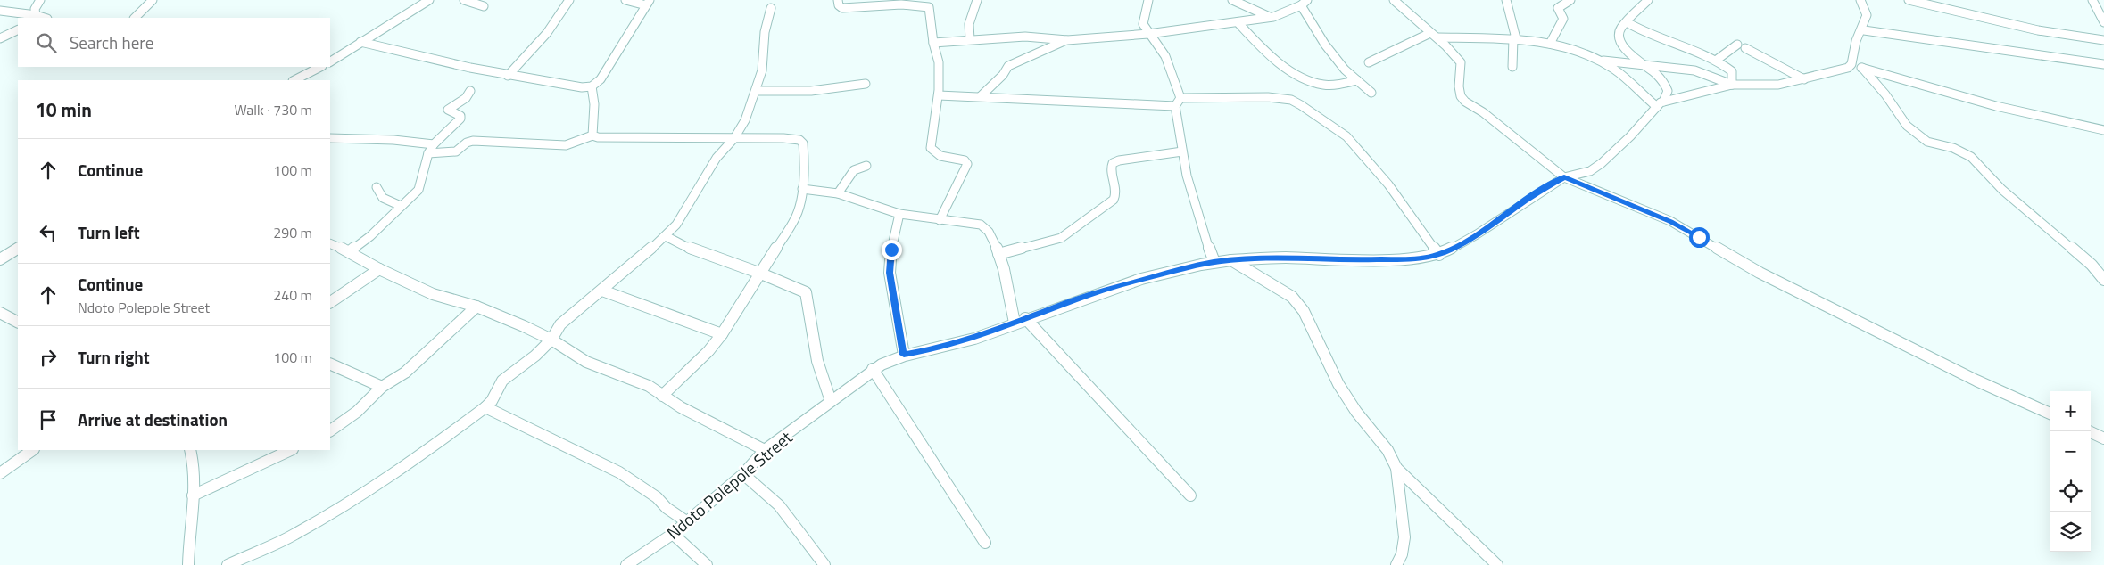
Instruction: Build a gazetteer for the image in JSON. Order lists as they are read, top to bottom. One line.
{"streets":{"street":["Ndoto Polepole Street"]},"page":{"search":"Search here","heading":["10 min","Walk · 730 m"],"list":[["Continue","100 m"],["Turn left","290 m"],["Continue","Ndoto Polepole Street","240 m"],["Turn right","100 m"],"Arrive at destination"],"map_buttons":["+","−"]}}
